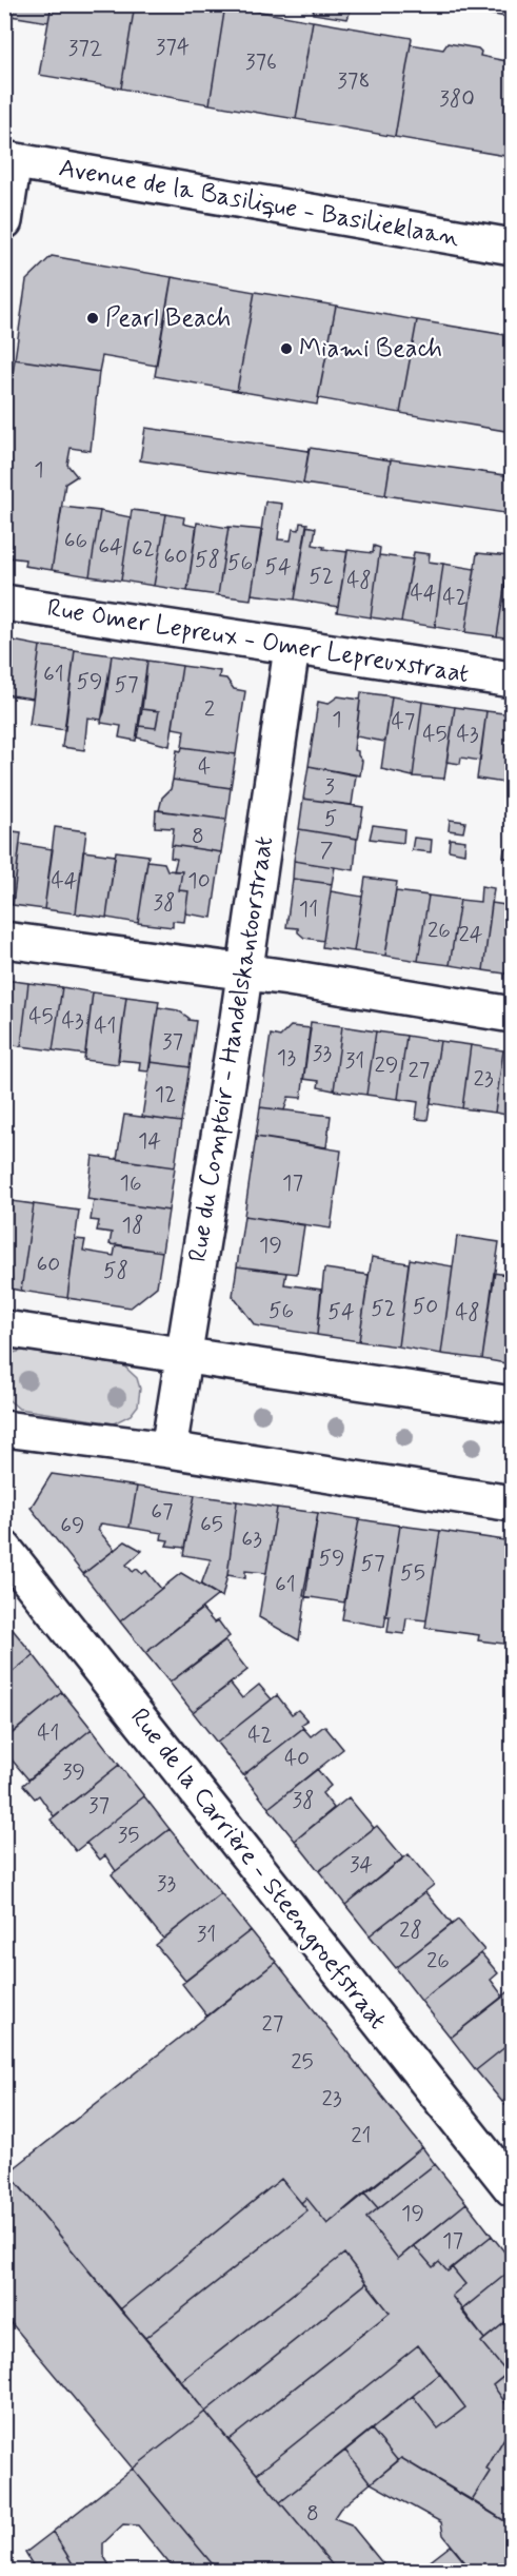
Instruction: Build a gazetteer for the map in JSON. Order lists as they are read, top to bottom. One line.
{"streets":{"street":["Avenue de la Basilique - Basilieklaan","Rue Omer Lepreux - Omer Lepreuxstraat","Rue du Comptoir - Handelskantoorstraat","Rue de la Carrière - Steengroefstraat"]},"crossings":[["Rue Omer Lepreux - Omer Lepreuxstraat","Rue du Comptoir - Handelskantoorstraat"]],"places":["Pearl Beach","Miami Beach"],"house_numbers":["374","372","376","378","380","1","66","64","62","60","58","56","54","52","48","44","42","61","59","57","2","1","47","45","43","4","3","5","8","7","44","10","38","11","26","24","45","43","41","37","33","13","31","29","27","23","12","14","16","17","18","19","60","58","50","52","56","54","48","67","65","69","63","59","57","55","61","41","42","40","39","38","37","35","34","33","28","31","26","27","25","23","21","19","17","8"]}
